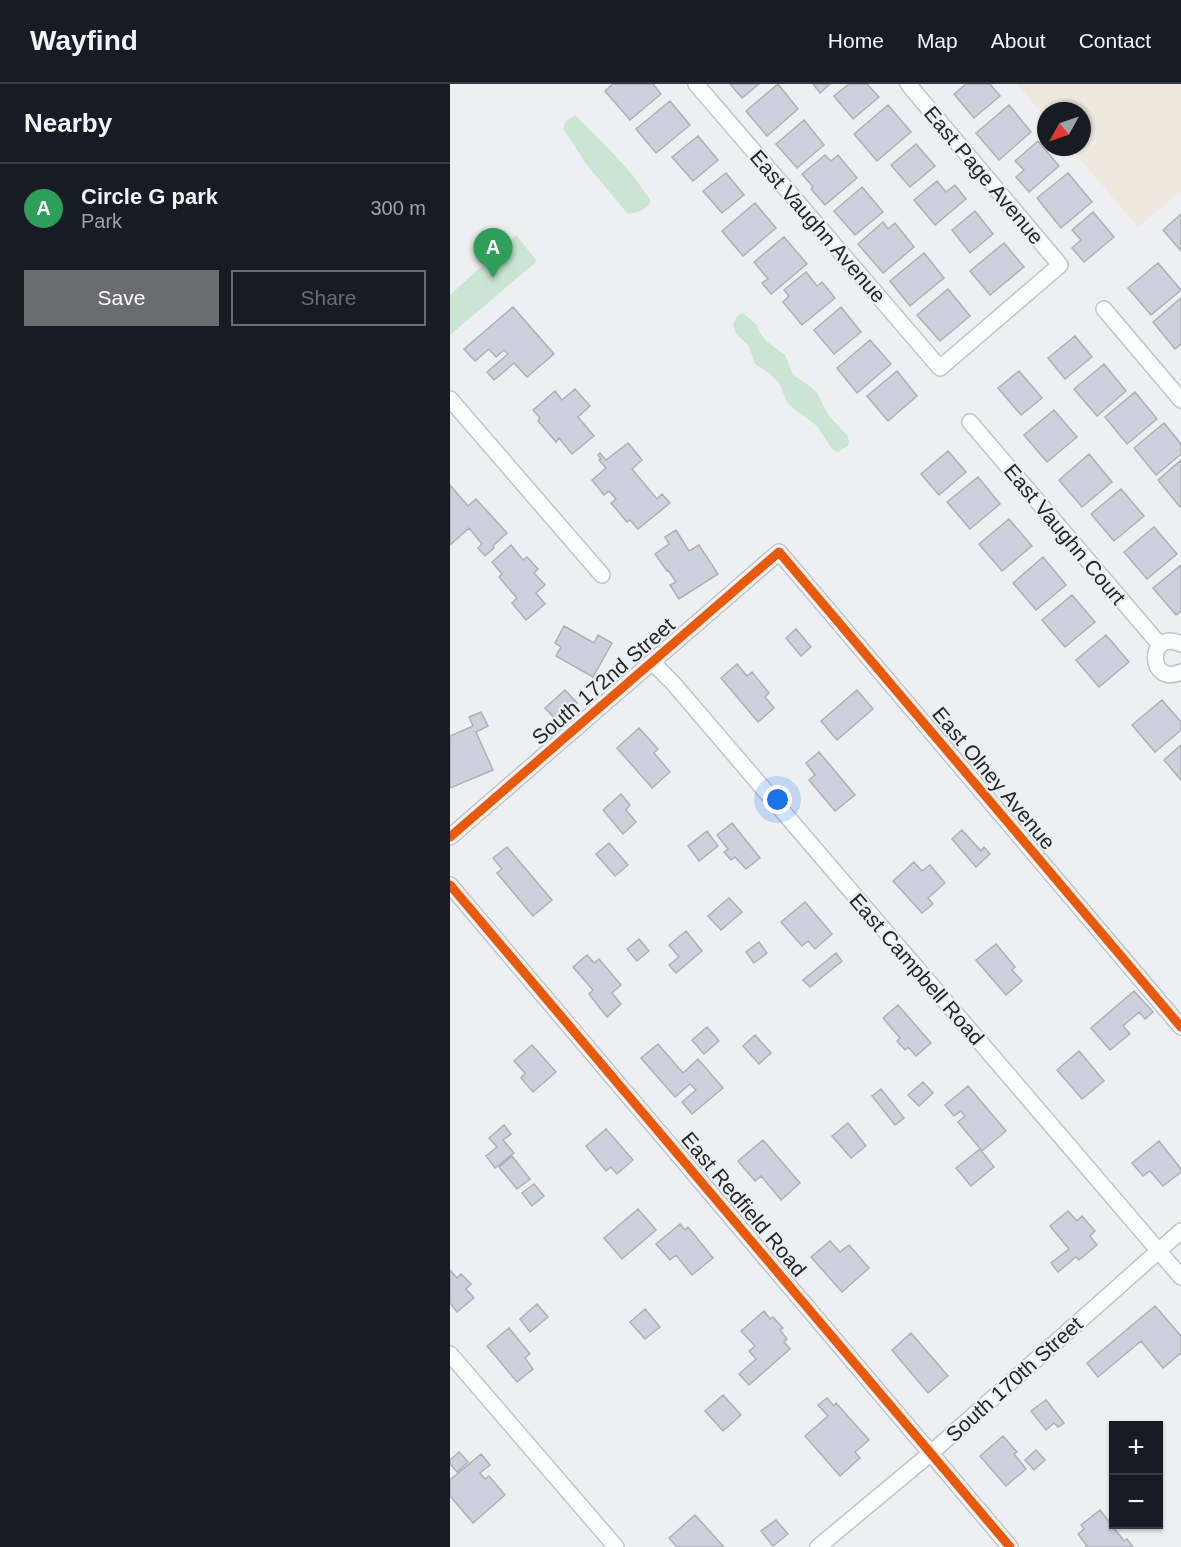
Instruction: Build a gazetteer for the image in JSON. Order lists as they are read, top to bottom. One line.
{"streets":{"street":["East Page Avenue","East Vaughn Avenue","East Vaughn Court","South 172nd Street","East Olney Avenue","East Campbell Road","East Redfield Road","South 170th Street"]},"crossings":[["East Page Avenue","East Vaughn Avenue"],["South 172nd Street","East Olney Avenue"],["South 172nd Street","East Campbell Road"],["East Campbell Road","South 170th Street"],["East Redfield Road","South 170th Street"]],"north":"bottom left","page":{"header":"Wayfind","nav":["Home","Map","About","Contact"],"heading":"Nearby","list":[{"mark":"A","name":"Circle G park","note":"Park","value":"300 m"}],"pins":"A","buttons":["Save","Share"],"map_buttons":["+","−"]}}
